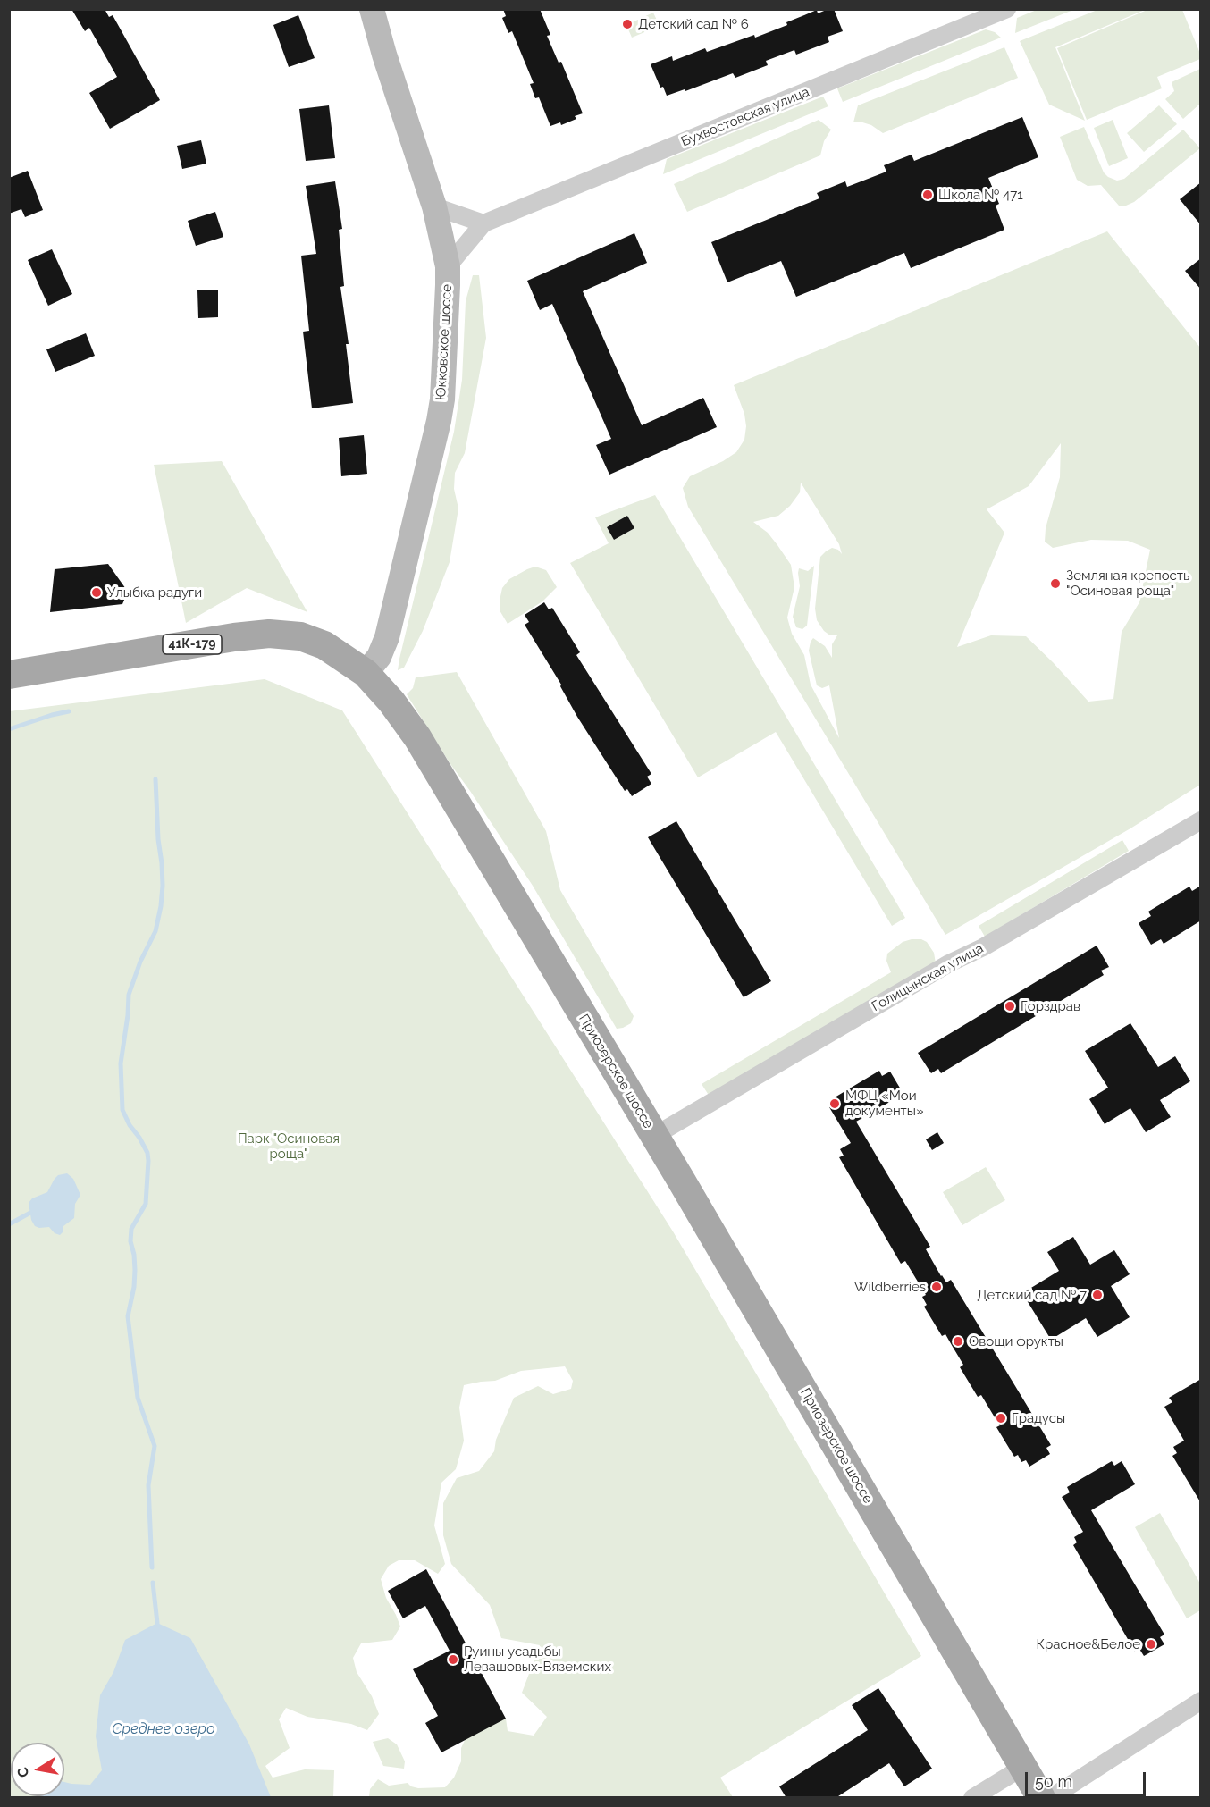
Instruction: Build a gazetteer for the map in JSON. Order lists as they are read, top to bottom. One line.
{"streets":{"main road":["Юкковское шоссе","41К-179","Приозерское шоссе"],"street":["Бухвостовская улица","Голицынская улица"]},"crossings":[["Бухвостовская улица","Юкковское шоссе"],["Юкковское шоссе","Приозерское шоссе"],["Голицынская улица","Приозерское шоссе"]],"water":["Среднее озеро"],"parks":["Парк \"Осиновая роща\""],"places":["Детский сад № 6","Школа № 471","Земляная крепость \"Осиновая роща\"","Улыбка радуги","Горздрав","МФЦ «Мои документы»","Wildberries","Детский сад № 7","Овощи фрукты","Градусы","Красное&Белое","Руины усадьбы Левашовых-Вяземских"],"scale_bar":"50 m","north":"left"}
